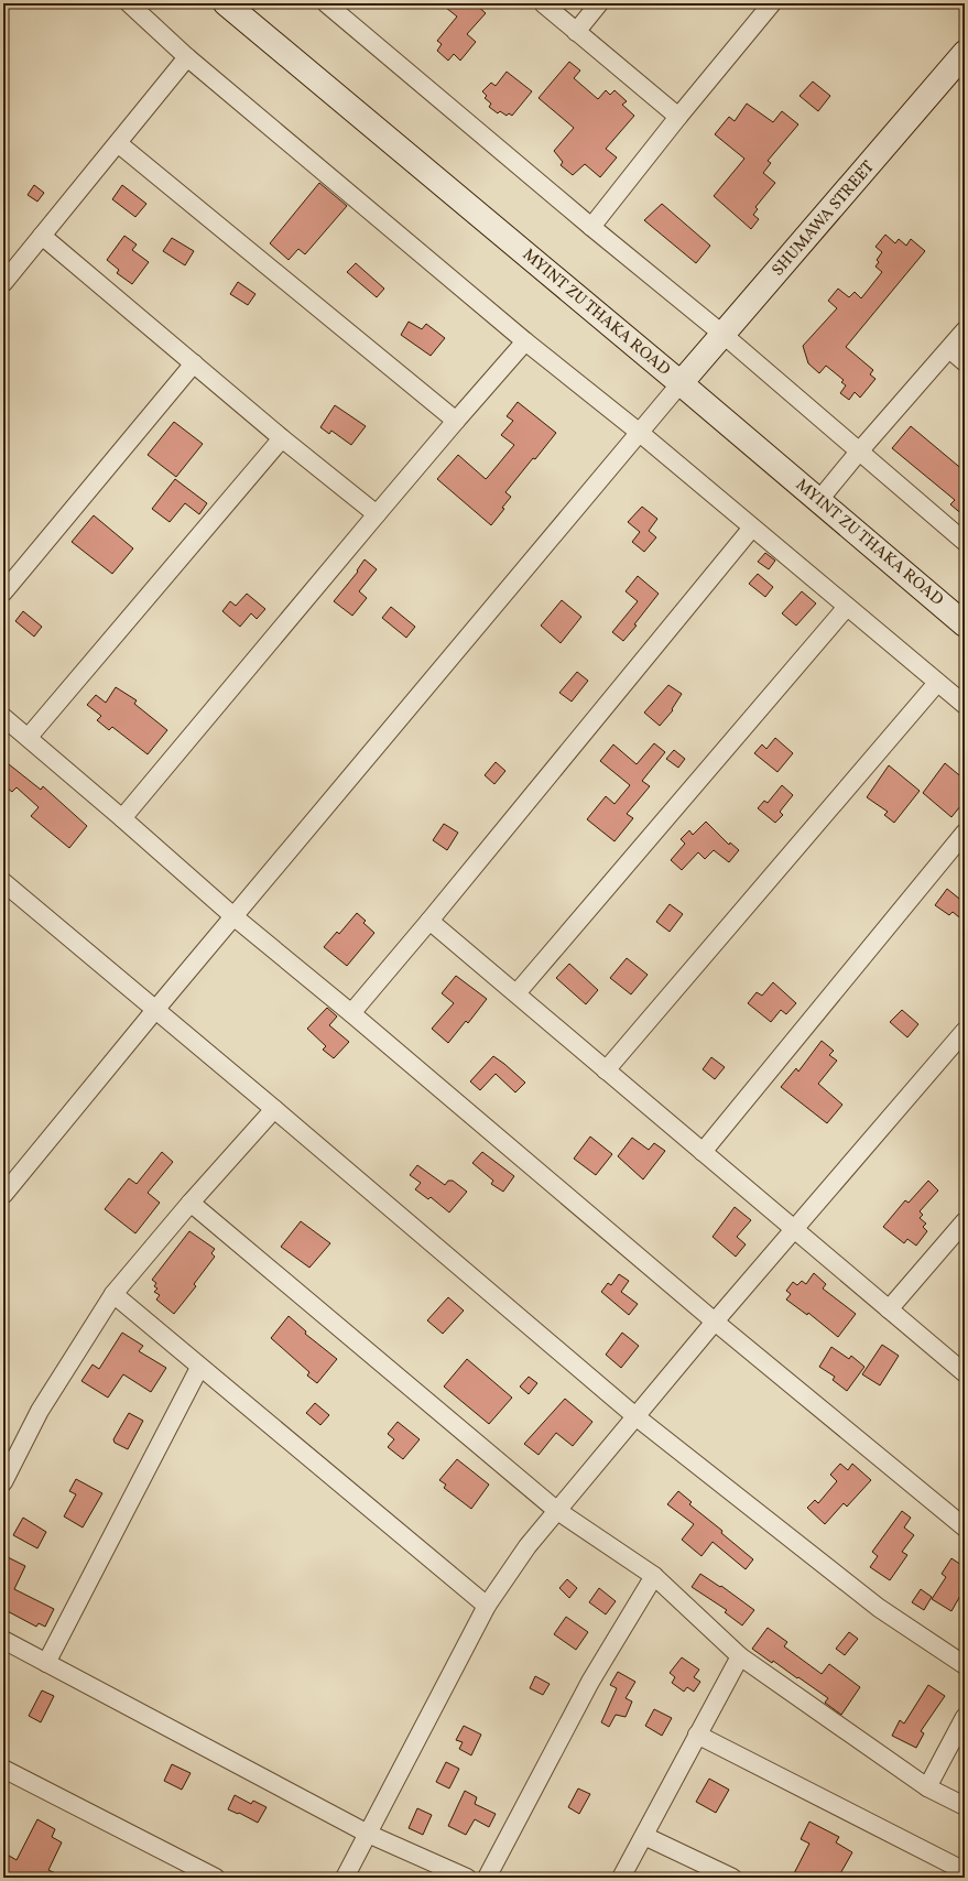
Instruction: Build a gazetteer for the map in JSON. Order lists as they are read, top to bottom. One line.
{"streets":{"street":["SHUMAWA STREET","MYINT ZU THAKA ROAD"]},"crossings":[["SHUMAWA STREET","MYINT ZU THAKA ROAD"]]}
